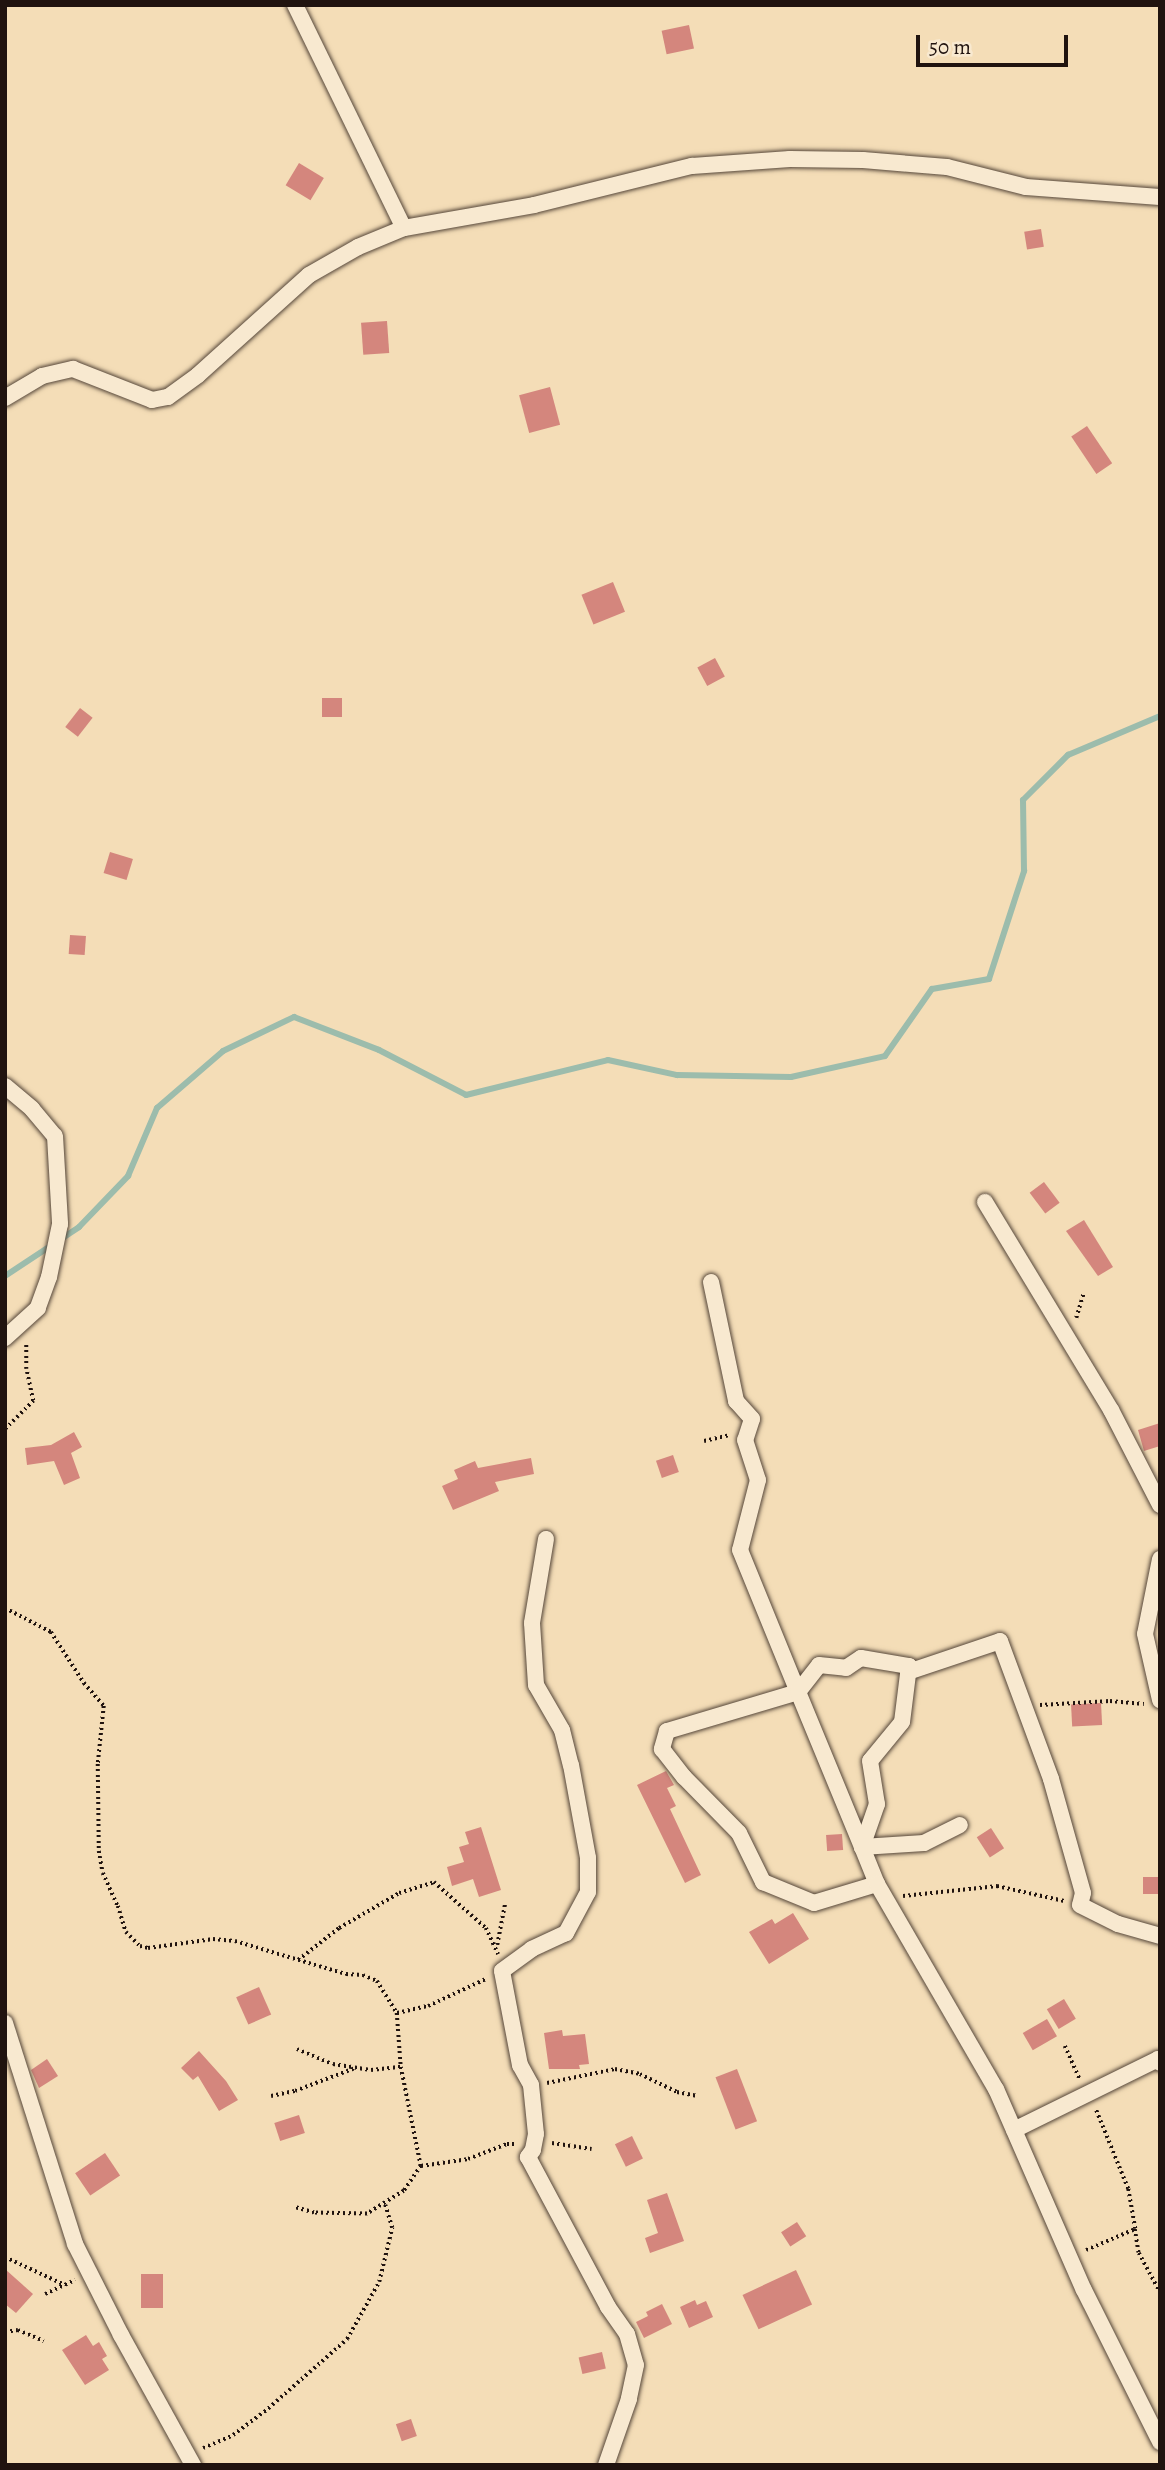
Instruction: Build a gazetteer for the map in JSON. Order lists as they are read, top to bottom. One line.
{"scale_bar":"50 m"}
